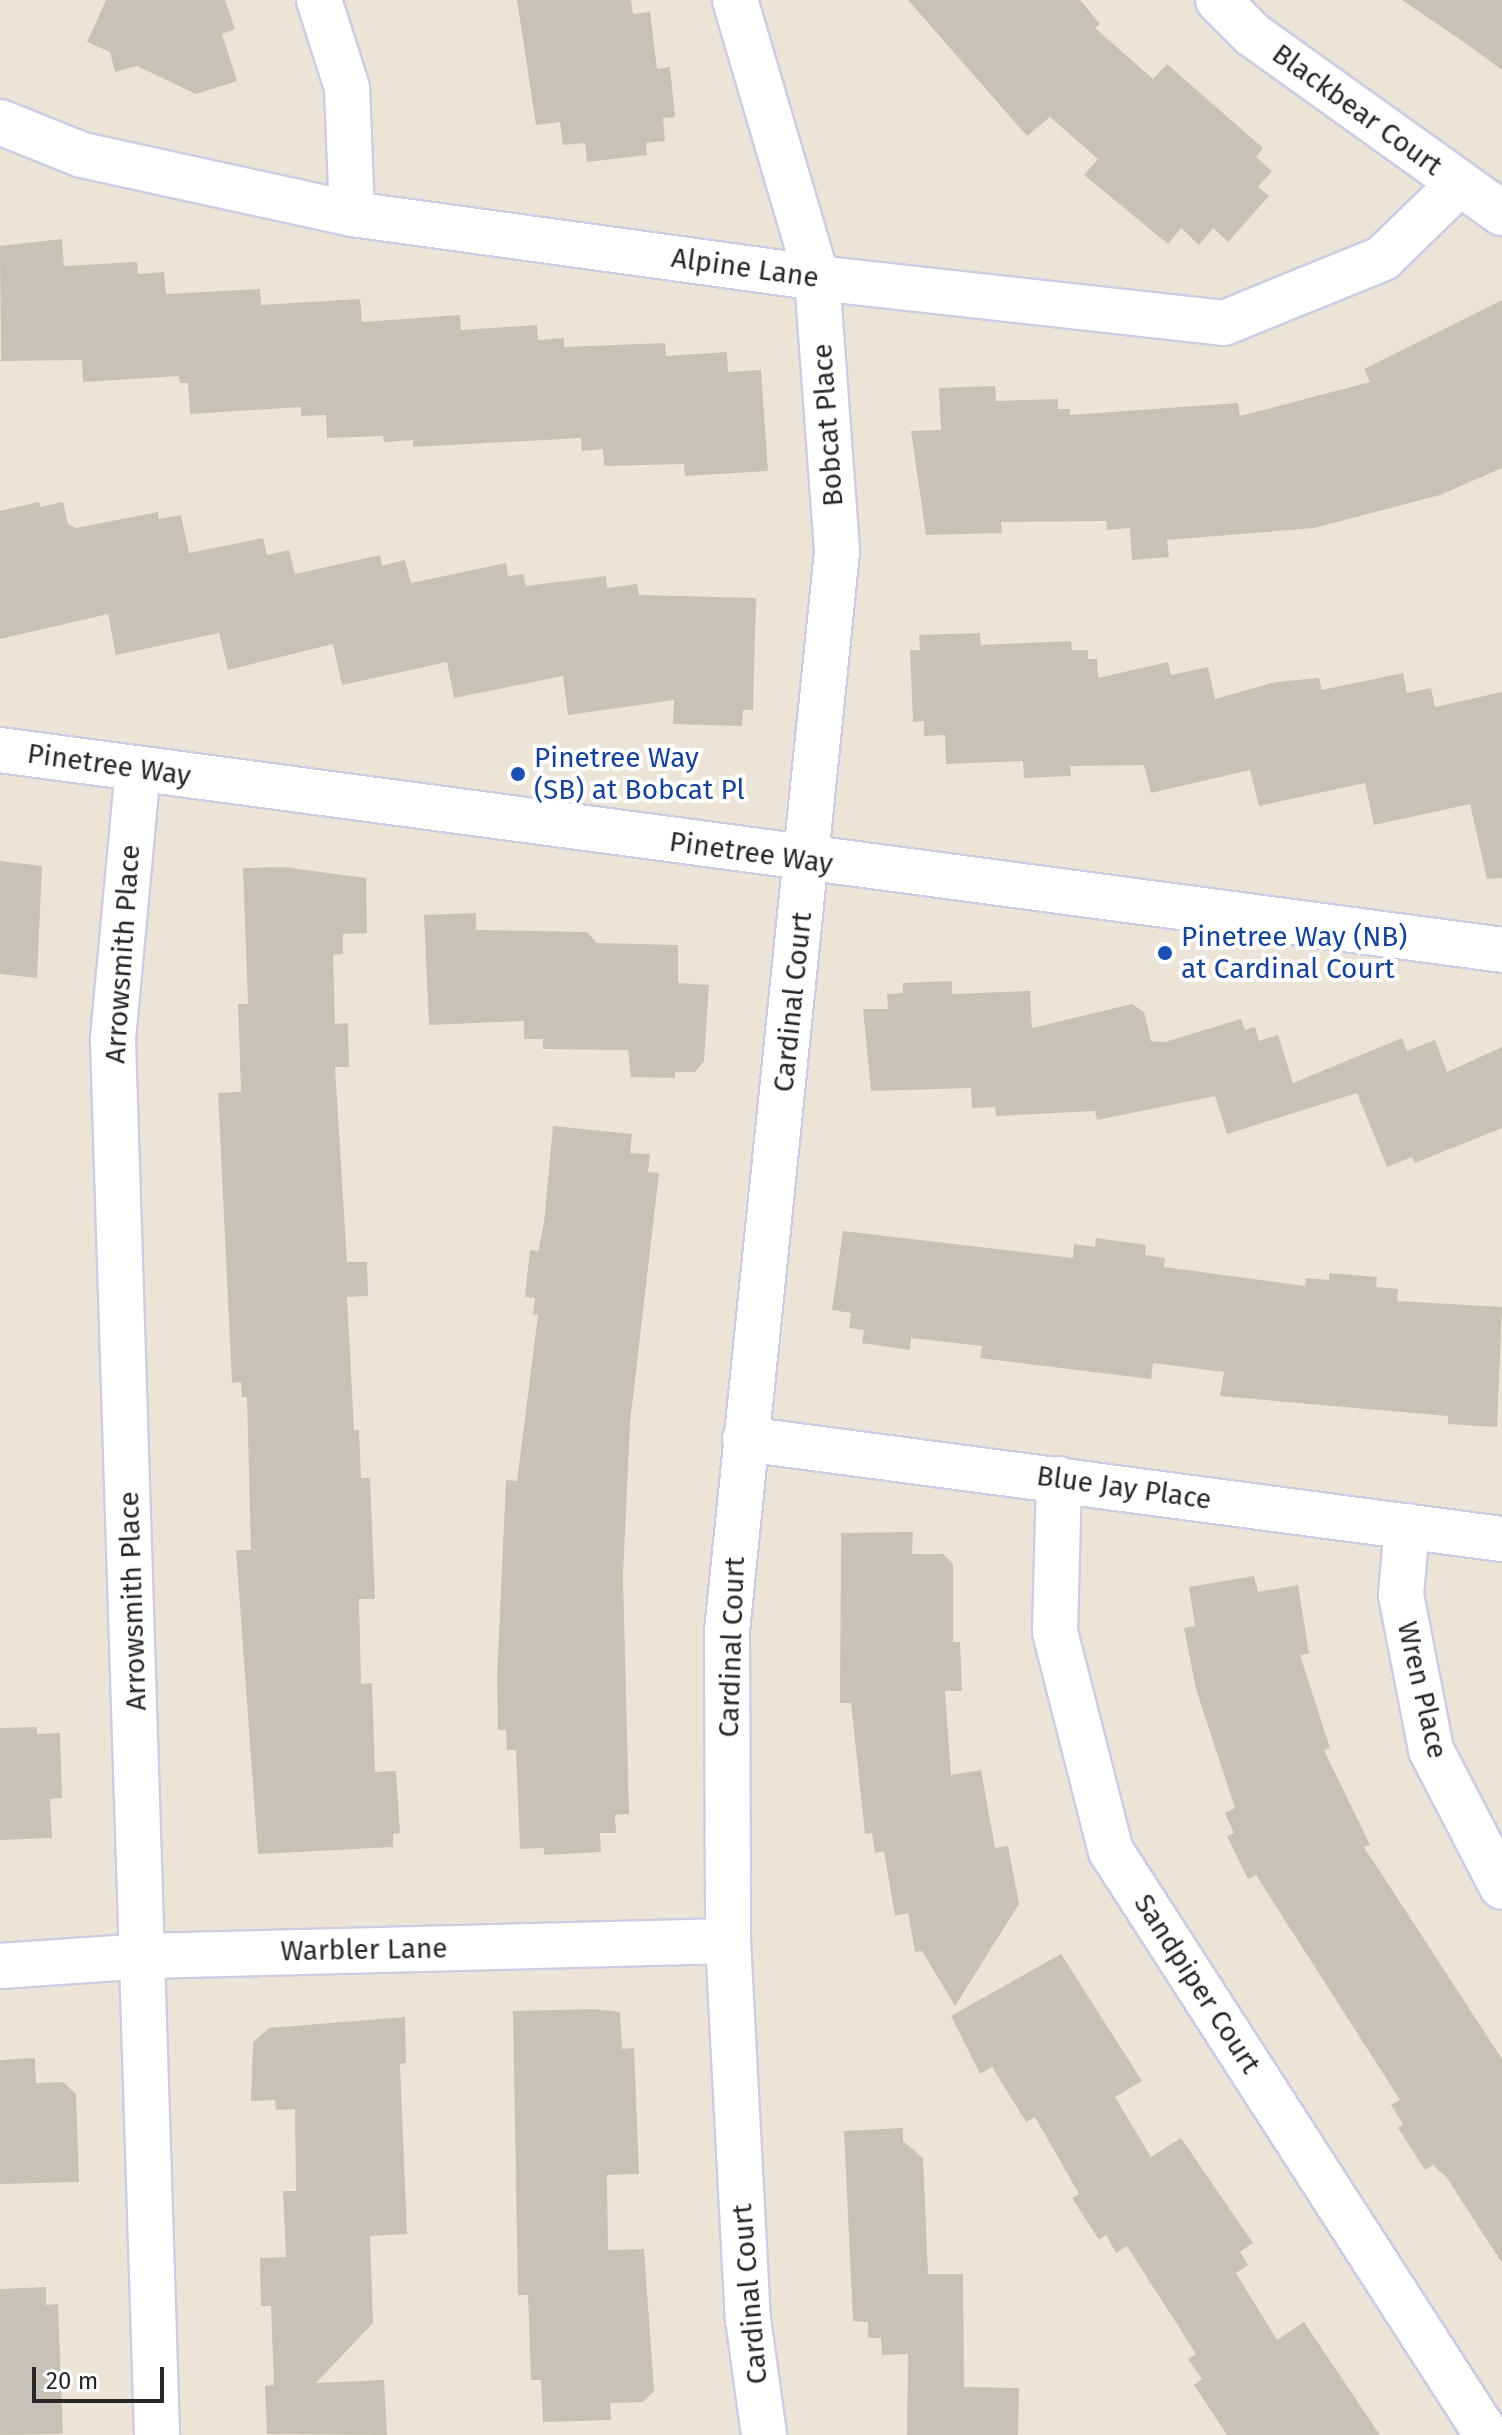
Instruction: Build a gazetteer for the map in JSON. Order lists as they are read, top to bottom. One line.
{"streets":{"street":["Blackbear Court","Alpine Lane","Bobcat Place","Pinetree Way","Arrowsmith Place","Cardinal Court","Blue Jay Place","Wren Place","Warbler Lane","Sandpiper Court"]},"crossings":[["Blackbear Court","Alpine Lane"],["Alpine Lane","Bobcat Place"],["Bobcat Place","Pinetree Way"],["Bobcat Place","Cardinal Court"],["Pinetree Way","Arrowsmith Place"],["Pinetree Way","Cardinal Court"],["Arrowsmith Place","Warbler Lane"],["Cardinal Court","Blue Jay Place"],["Cardinal Court","Warbler Lane"],["Blue Jay Place","Wren Place"],["Blue Jay Place","Sandpiper Court"]],"places":["Pinetree Way (SB) at Bobcat Pl","Pinetree Way (NB) at Cardinal Court"],"scale_bar":"20 m"}
